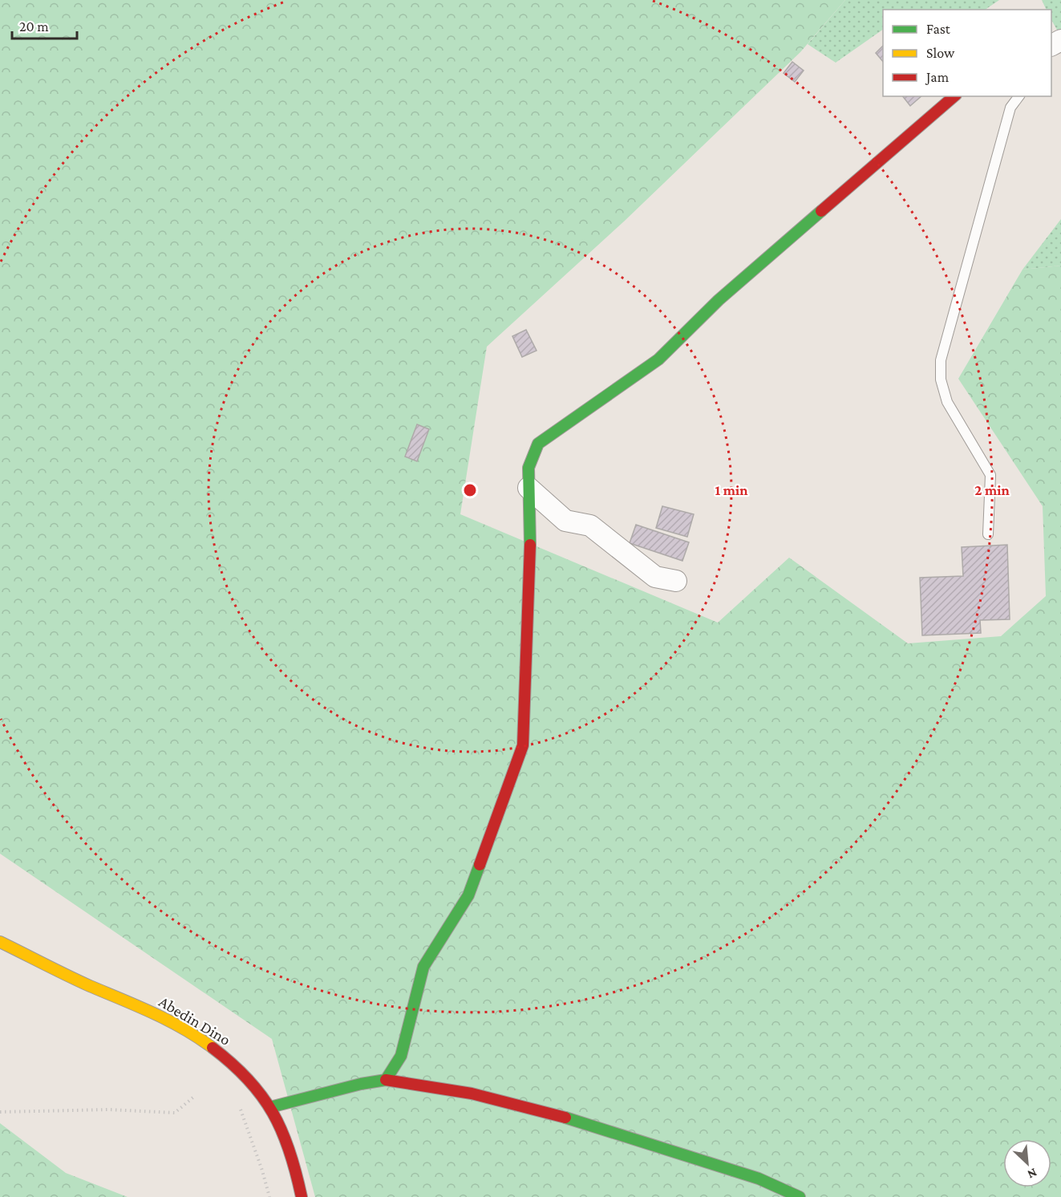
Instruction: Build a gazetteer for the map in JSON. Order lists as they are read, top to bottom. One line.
{"streets":{"street":["Abedin Dino"]},"legend":["Fast","Slow","Jam"],"scale_bar":"20 m","north":"bottom right","rings":["1 min","2 min"]}
